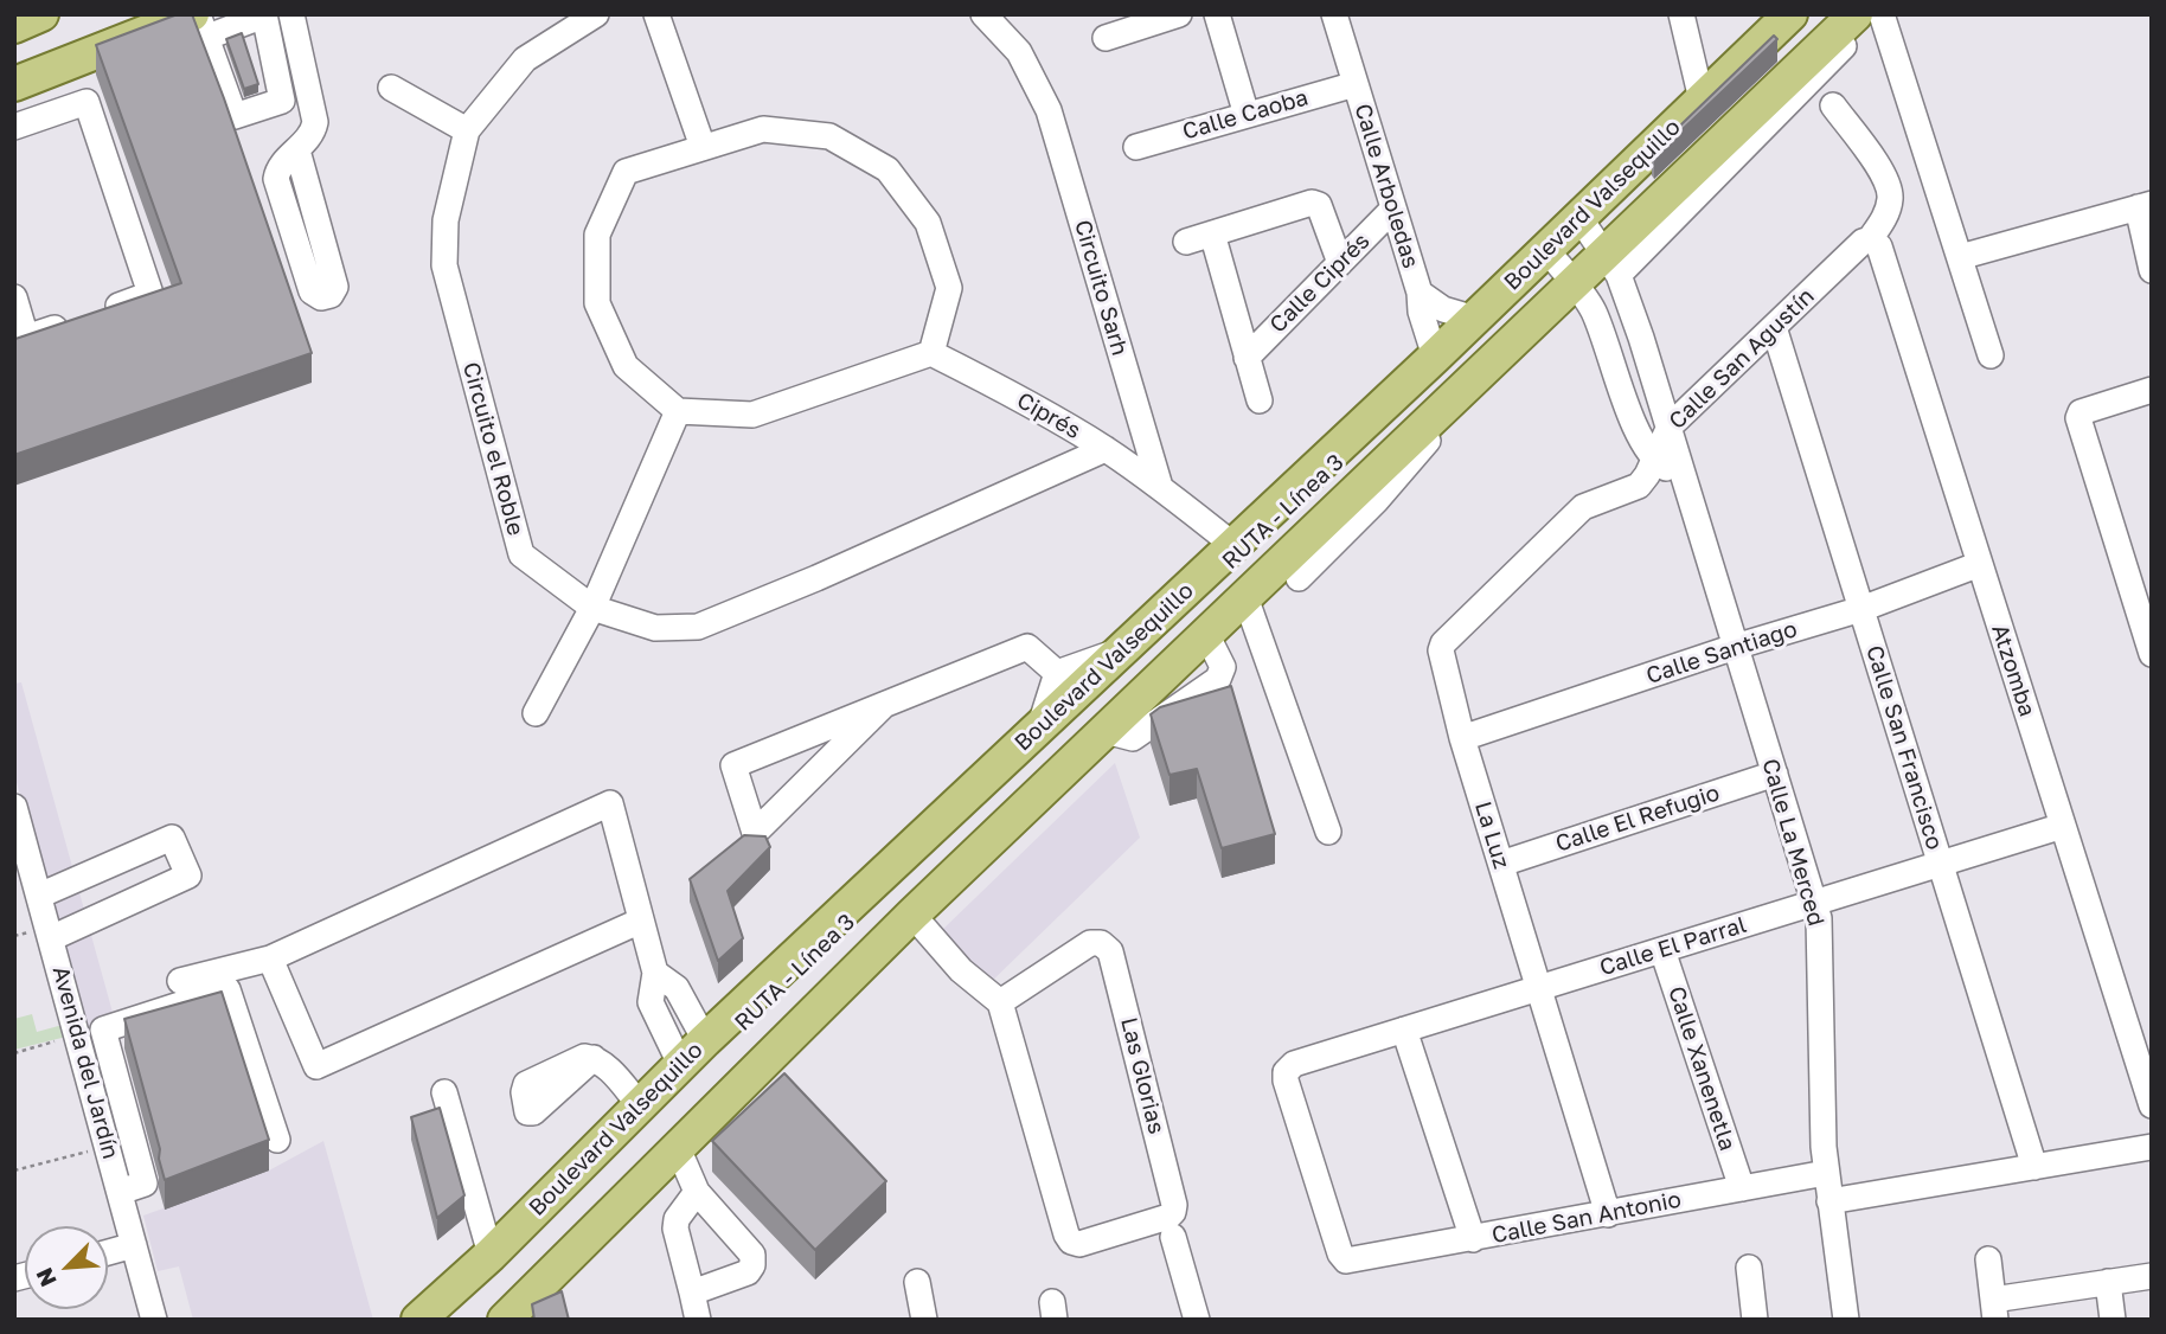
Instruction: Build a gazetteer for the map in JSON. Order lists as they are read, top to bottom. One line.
{"streets":{"main road":["Boulevard Valsequillo"],"street":["Calle Caoba","Calle Arboledas","Calle Ciprés","Circuito Sarh","Calle San Agustín","Ciprés","Circuito el Roble","RUTA - Línea 3","Calle Santiago","Atzomba","Calle San Francisco","Calle El Refugio","La Luz","Calle La Merced","Calle El Parral","Avenida del Jardín","Calle Xanenetla","Las Glorias","Calle San Antonio"]},"crossings":[["Calle Caoba","Calle Arboledas"],["Calle Arboledas","Boulevard Valsequillo"],["Calle Arboledas","Calle Ciprés"],["Boulevard Valsequillo","RUTA - Línea 3"],["Boulevard Valsequillo","Calle La Merced"],["Circuito Sarh","Ciprés"],["Calle San Agustín","Atzomba"],["Calle San Agustín","Calle San Francisco"],["Calle San Agustín","La Luz"],["Calle San Agustín","Calle La Merced"],["Ciprés","Circuito el Roble"],["Calle Santiago","Atzomba"],["Calle Santiago","Calle San Francisco"],["Calle Santiago","La Luz"],["Calle Santiago","Calle La Merced"],["Atzomba","Calle El Parral"],["Calle San Francisco","Calle El Parral"],["Calle El Refugio","La Luz"],["Calle El Refugio","Calle La Merced"],["La Luz","Calle El Parral"],["La Luz","Calle San Antonio"],["Calle La Merced","Calle El Parral"],["Calle La Merced","Calle San Antonio"],["Calle El Parral","Calle Xanenetla"],["Calle El Parral","Calle San Antonio"],["Calle Xanenetla","Calle San Antonio"]],"north":"bottom left"}
